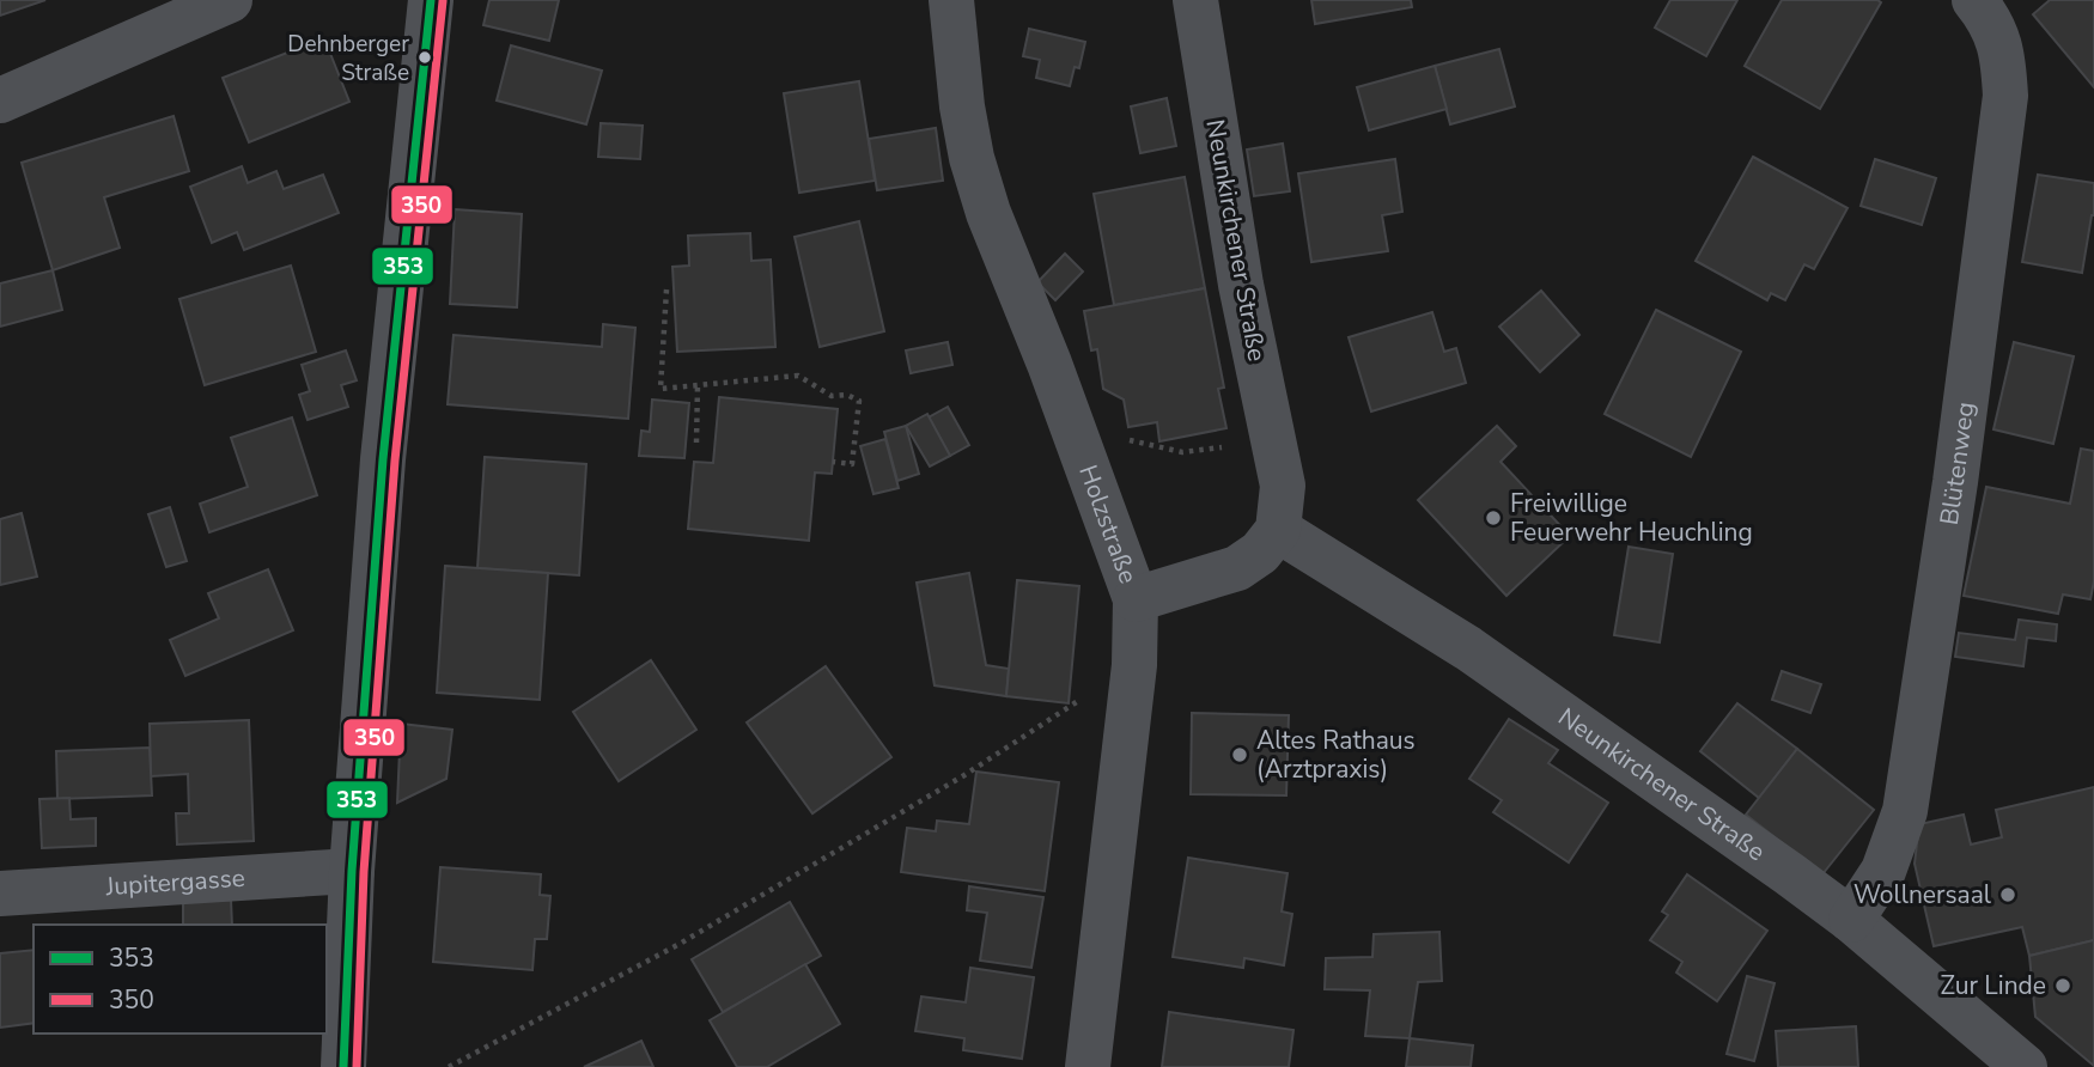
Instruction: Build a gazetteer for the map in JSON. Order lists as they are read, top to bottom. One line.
{"streets":{"street":["Neunkirchener Straße","Blütenweg","Holzstraße","Jupitergasse"]},"crossings":[["Neunkirchener Straße","Blütenweg"]],"places":["Dehnberger Straße","Freiwillige Feuerwehr Heuchling","Altes Rathaus (Arztpraxis)","Wollnersaal","Zur Linde"],"lines":["transit line 353","transit line 350"],"legend":["353","350"]}
